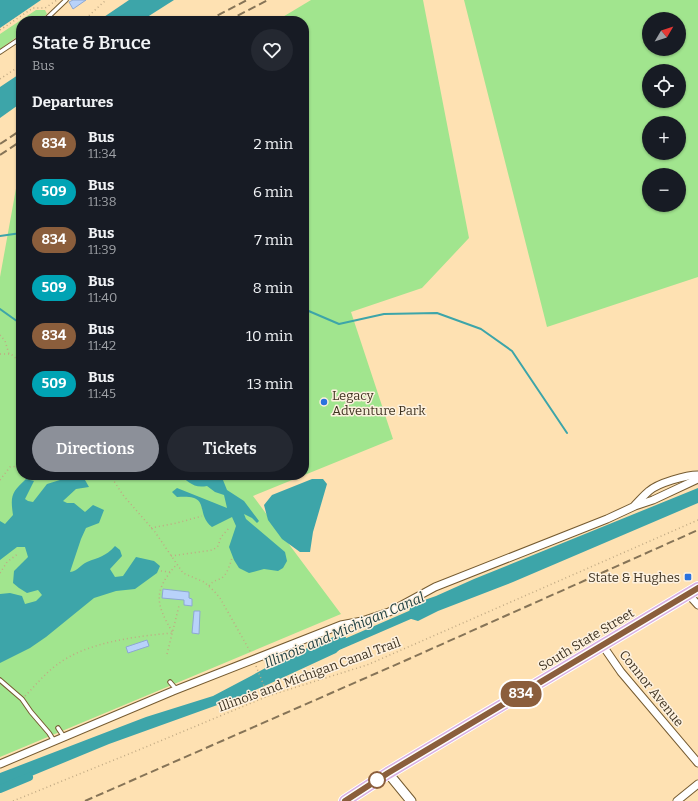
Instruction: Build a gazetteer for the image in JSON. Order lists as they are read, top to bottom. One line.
{"streets":{"main road":["South State Street"],"street":["Connor Avenue"],"path":["Illinois and Michigan Canal Trail"]},"crossings":[["South State Street","Connor Avenue"]],"water":["Illinois and Michigan Canal"],"places":{"other":["Legacy Adventure Park"],"transit":["State & Hughes"]},"lines":["bus line 834"],"north":"top right","page":{"on_map":"834","map_buttons":["+","−"],"heading":[["State & Bruce","Bus"],"Departures"],"list":[{"mark":"834","name":"Bus","note":"11:34","value":"2 min"},{"mark":"509","name":"Bus","note":"11:38","value":"6 min"},{"mark":"834","name":"Bus","note":"11:39","value":"7 min"},{"mark":"509","name":"Bus","note":"11:40","value":"8 min"},{"mark":"834","name":"Bus","note":"11:42","value":"10 min"},{"mark":"509","name":"Bus","note":"11:45","value":"13 min"}],"buttons":["Directions","Tickets"]}}
